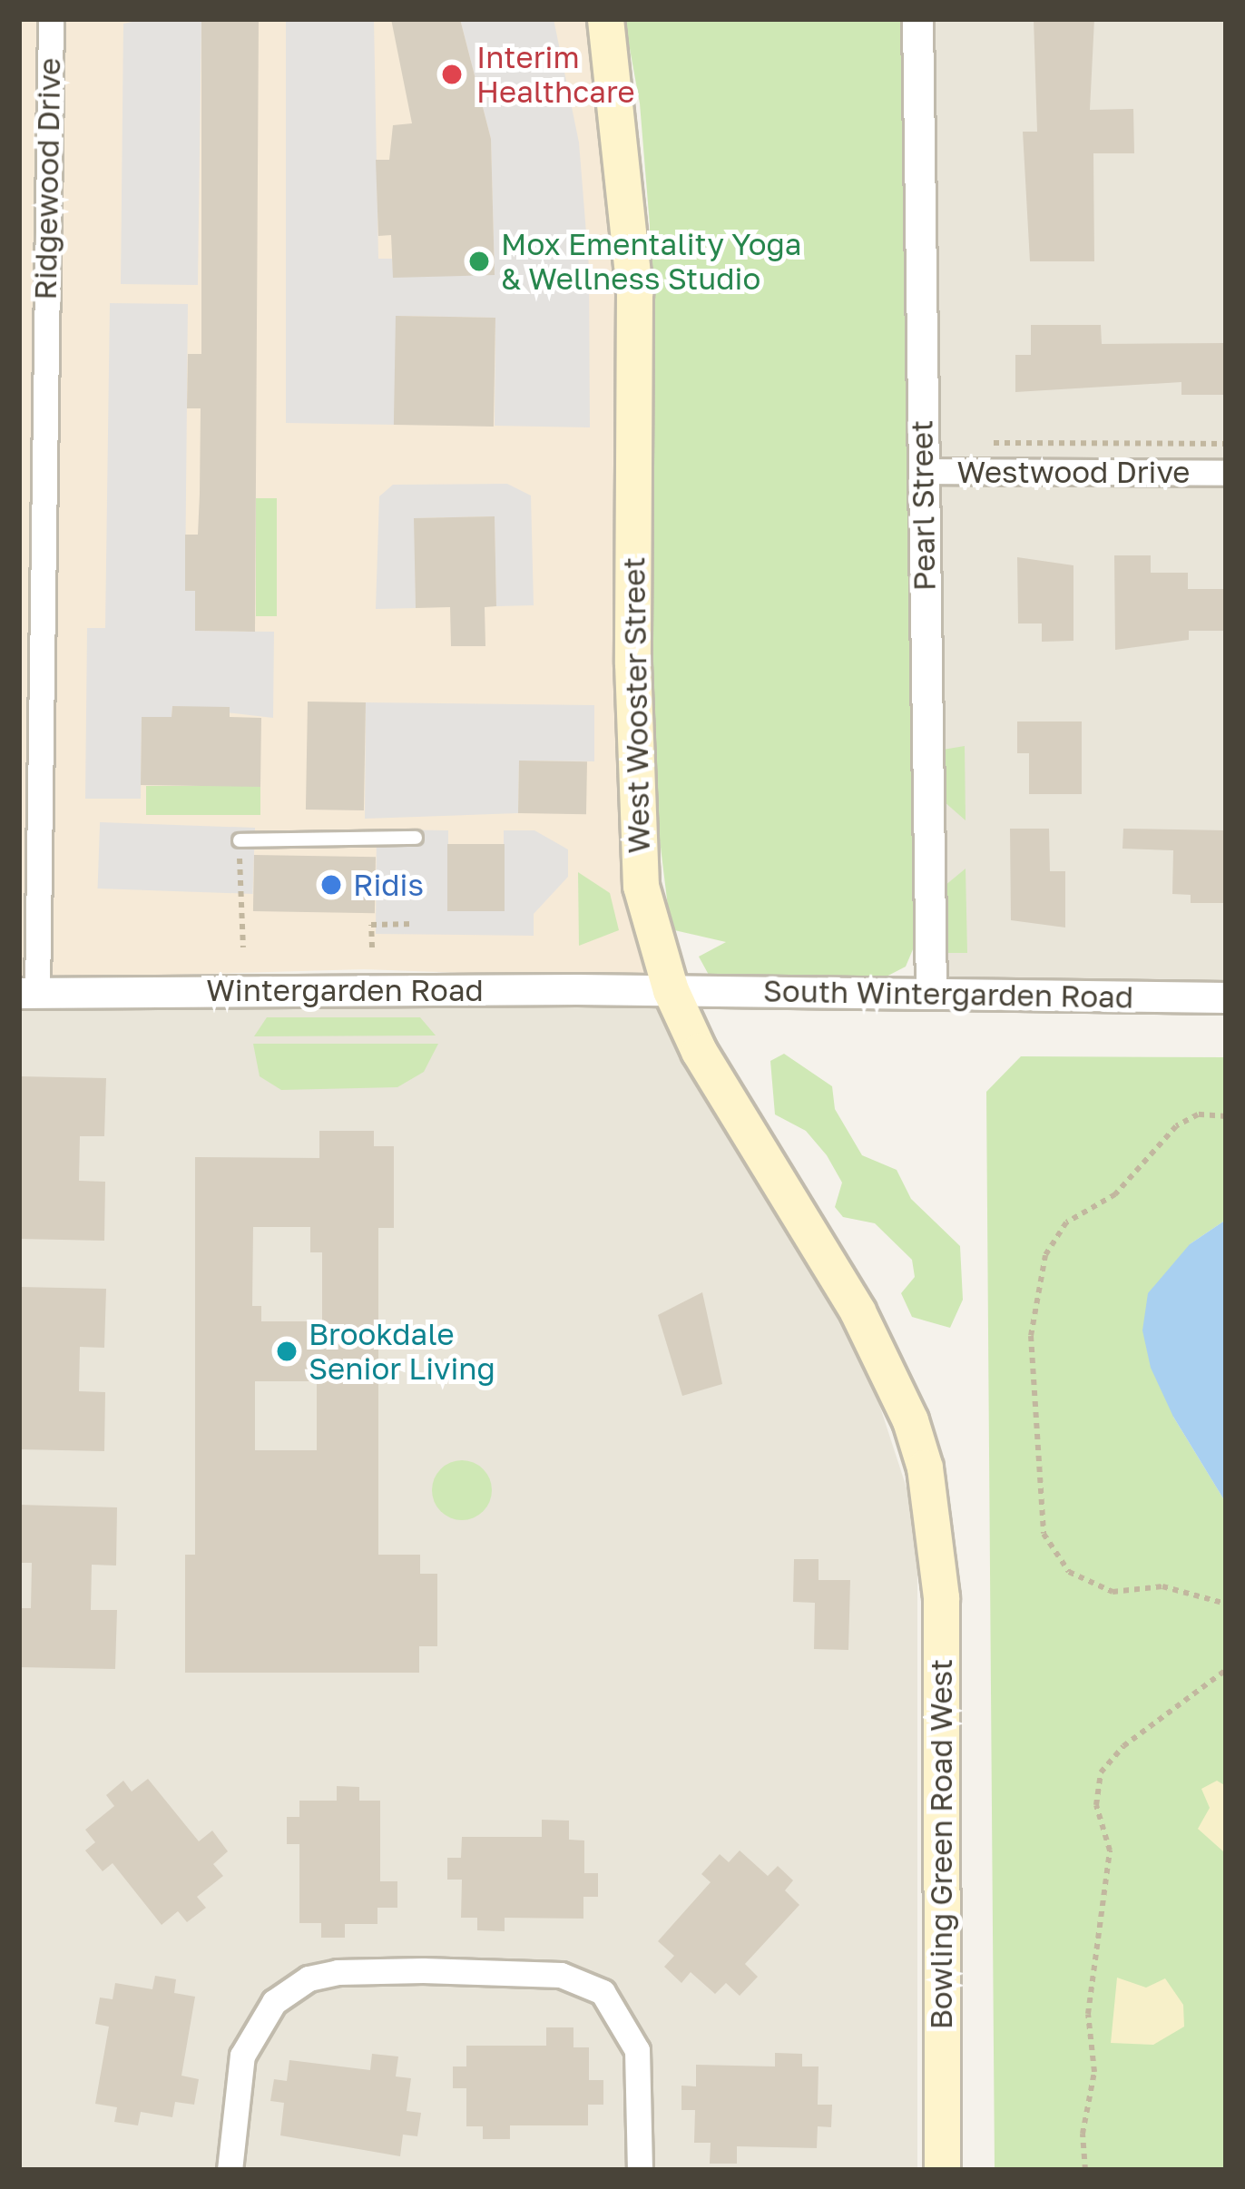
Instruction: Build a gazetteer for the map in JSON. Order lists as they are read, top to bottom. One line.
{"streets":{"main road":["West Wooster Street","Bowling Green Road West"],"street":["Ridgewood Drive","Westwood Drive","Pearl Street","Wintergarden Road","South Wintergarden Road"]},"crossings":[["Ridgewood Drive","Wintergarden Road"],["Westwood Drive","Pearl Street"],["Pearl Street","South Wintergarden Road"],["West Wooster Street","Wintergarden Road"],["West Wooster Street","South Wintergarden Road"],["West Wooster Street","Bowling Green Road West"],["Wintergarden Road","South Wintergarden Road"]],"places":["Interim Healthcare","Mox Ementality Yoga & Wellness Studio","Ridis","Brookdale Senior Living"]}
